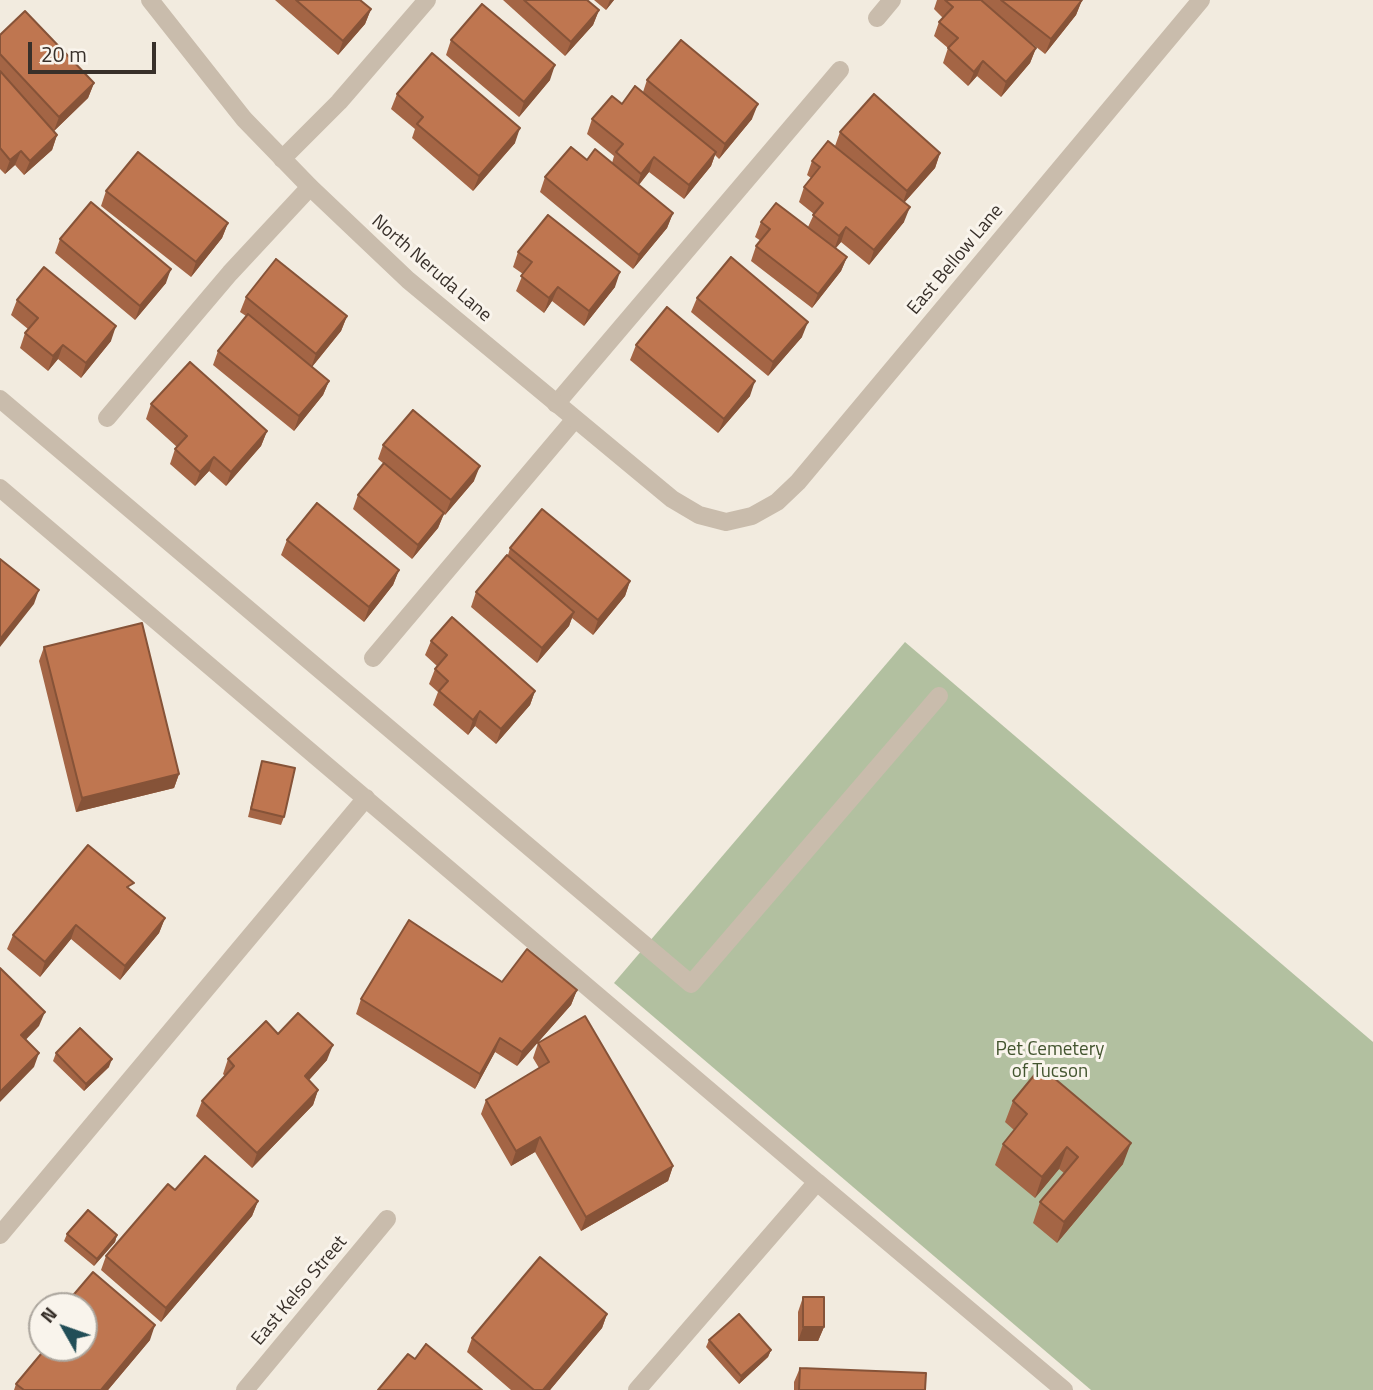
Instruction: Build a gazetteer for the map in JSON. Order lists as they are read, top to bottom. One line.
{"streets":{"street":["East Bellow Lane","North Neruda Lane","East Kelso Street"]},"crossings":[["East Bellow Lane","North Neruda Lane"]],"parks":["Pet Cemetery of Tucson"],"scale_bar":"20 m","north":"top left"}
